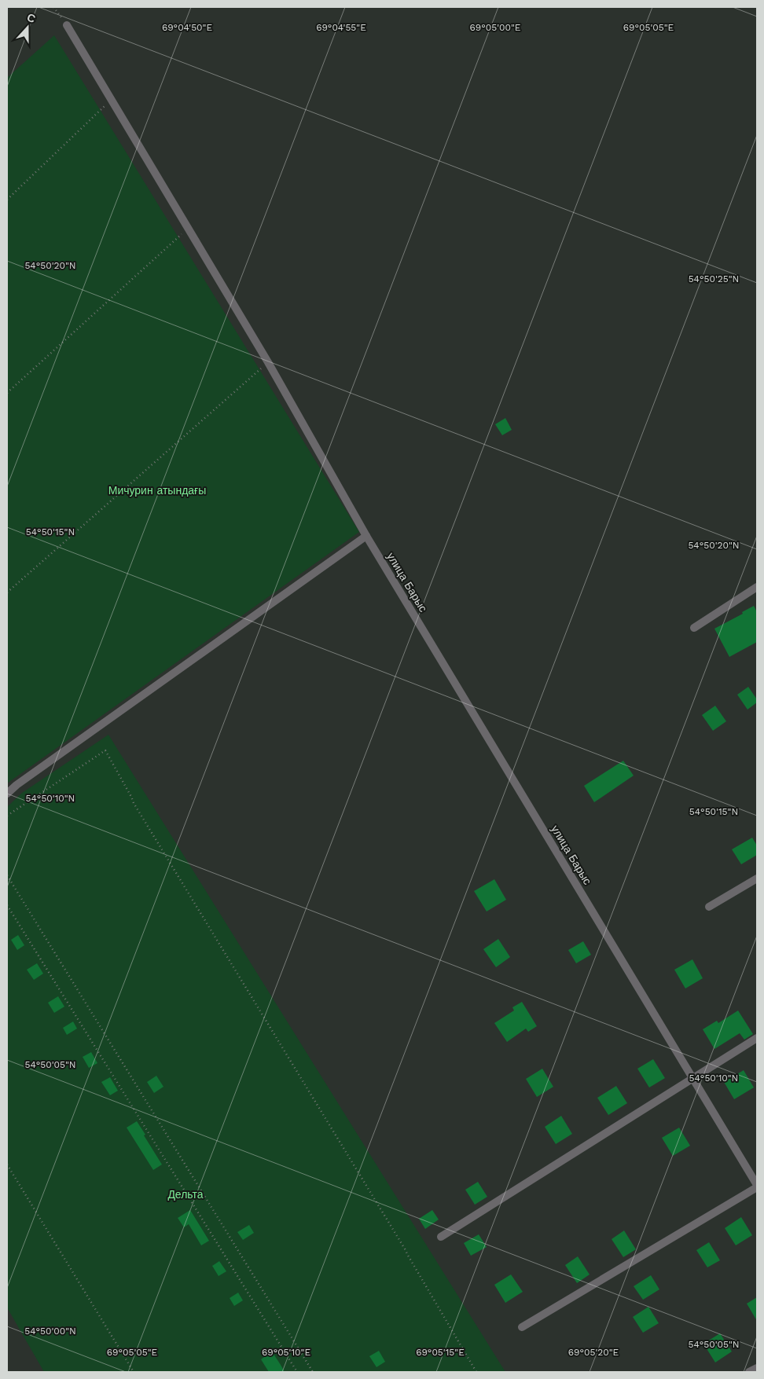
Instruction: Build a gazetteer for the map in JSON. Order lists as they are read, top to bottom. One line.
{"streets":{"street":["улица Барыс"]},"parks":["Мичурин атындағы","Дельта"],"north":"top","coordinates":["69°04'50\"E","69°04'55\"E","69°05'00\"E","69°05'05\"E","54°50'20\"N","54°50'25\"N","54°50'15\"N","54°50'10\"N","54°50'05\"N","54°50'00\"N","69°05'10\"E","69°05'15\"E","69°05'20\"E"]}
